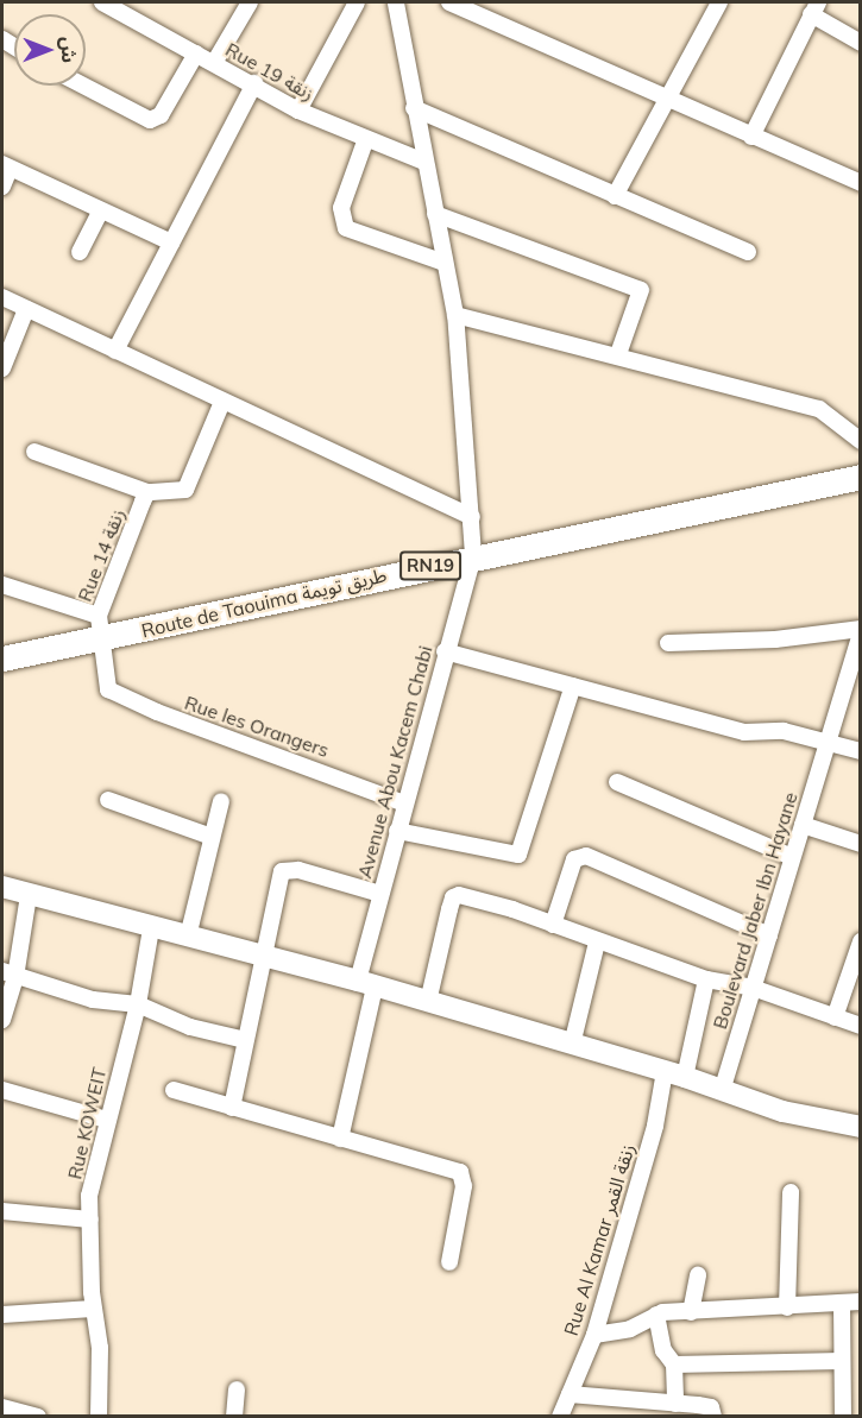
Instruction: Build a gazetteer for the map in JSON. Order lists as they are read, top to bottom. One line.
{"streets":{"main road":["RN19","Route de Taouima طريق تويمة"],"street":["Rue 19 زنقة","Rue 14 زنقة","Rue les Orangers","Avenue Abou Kacem Chabi","Boulevard Jaber Ibn Hayane","Rue KOWEIT","Rue Al Kamar زنقة القمر"]},"crossings":[["Rue 19 زنقة","Avenue Abou Kacem Chabi"],["Rue 14 زنقة","Route de Taouima طريق تويمة"],["Rue 14 زنقة","Rue les Orangers"],["Route de Taouima طريق تويمة","Rue les Orangers"],["Route de Taouima طريق تويمة","Avenue Abou Kacem Chabi"],["Rue les Orangers","Avenue Abou Kacem Chabi"]],"north":"right"}
